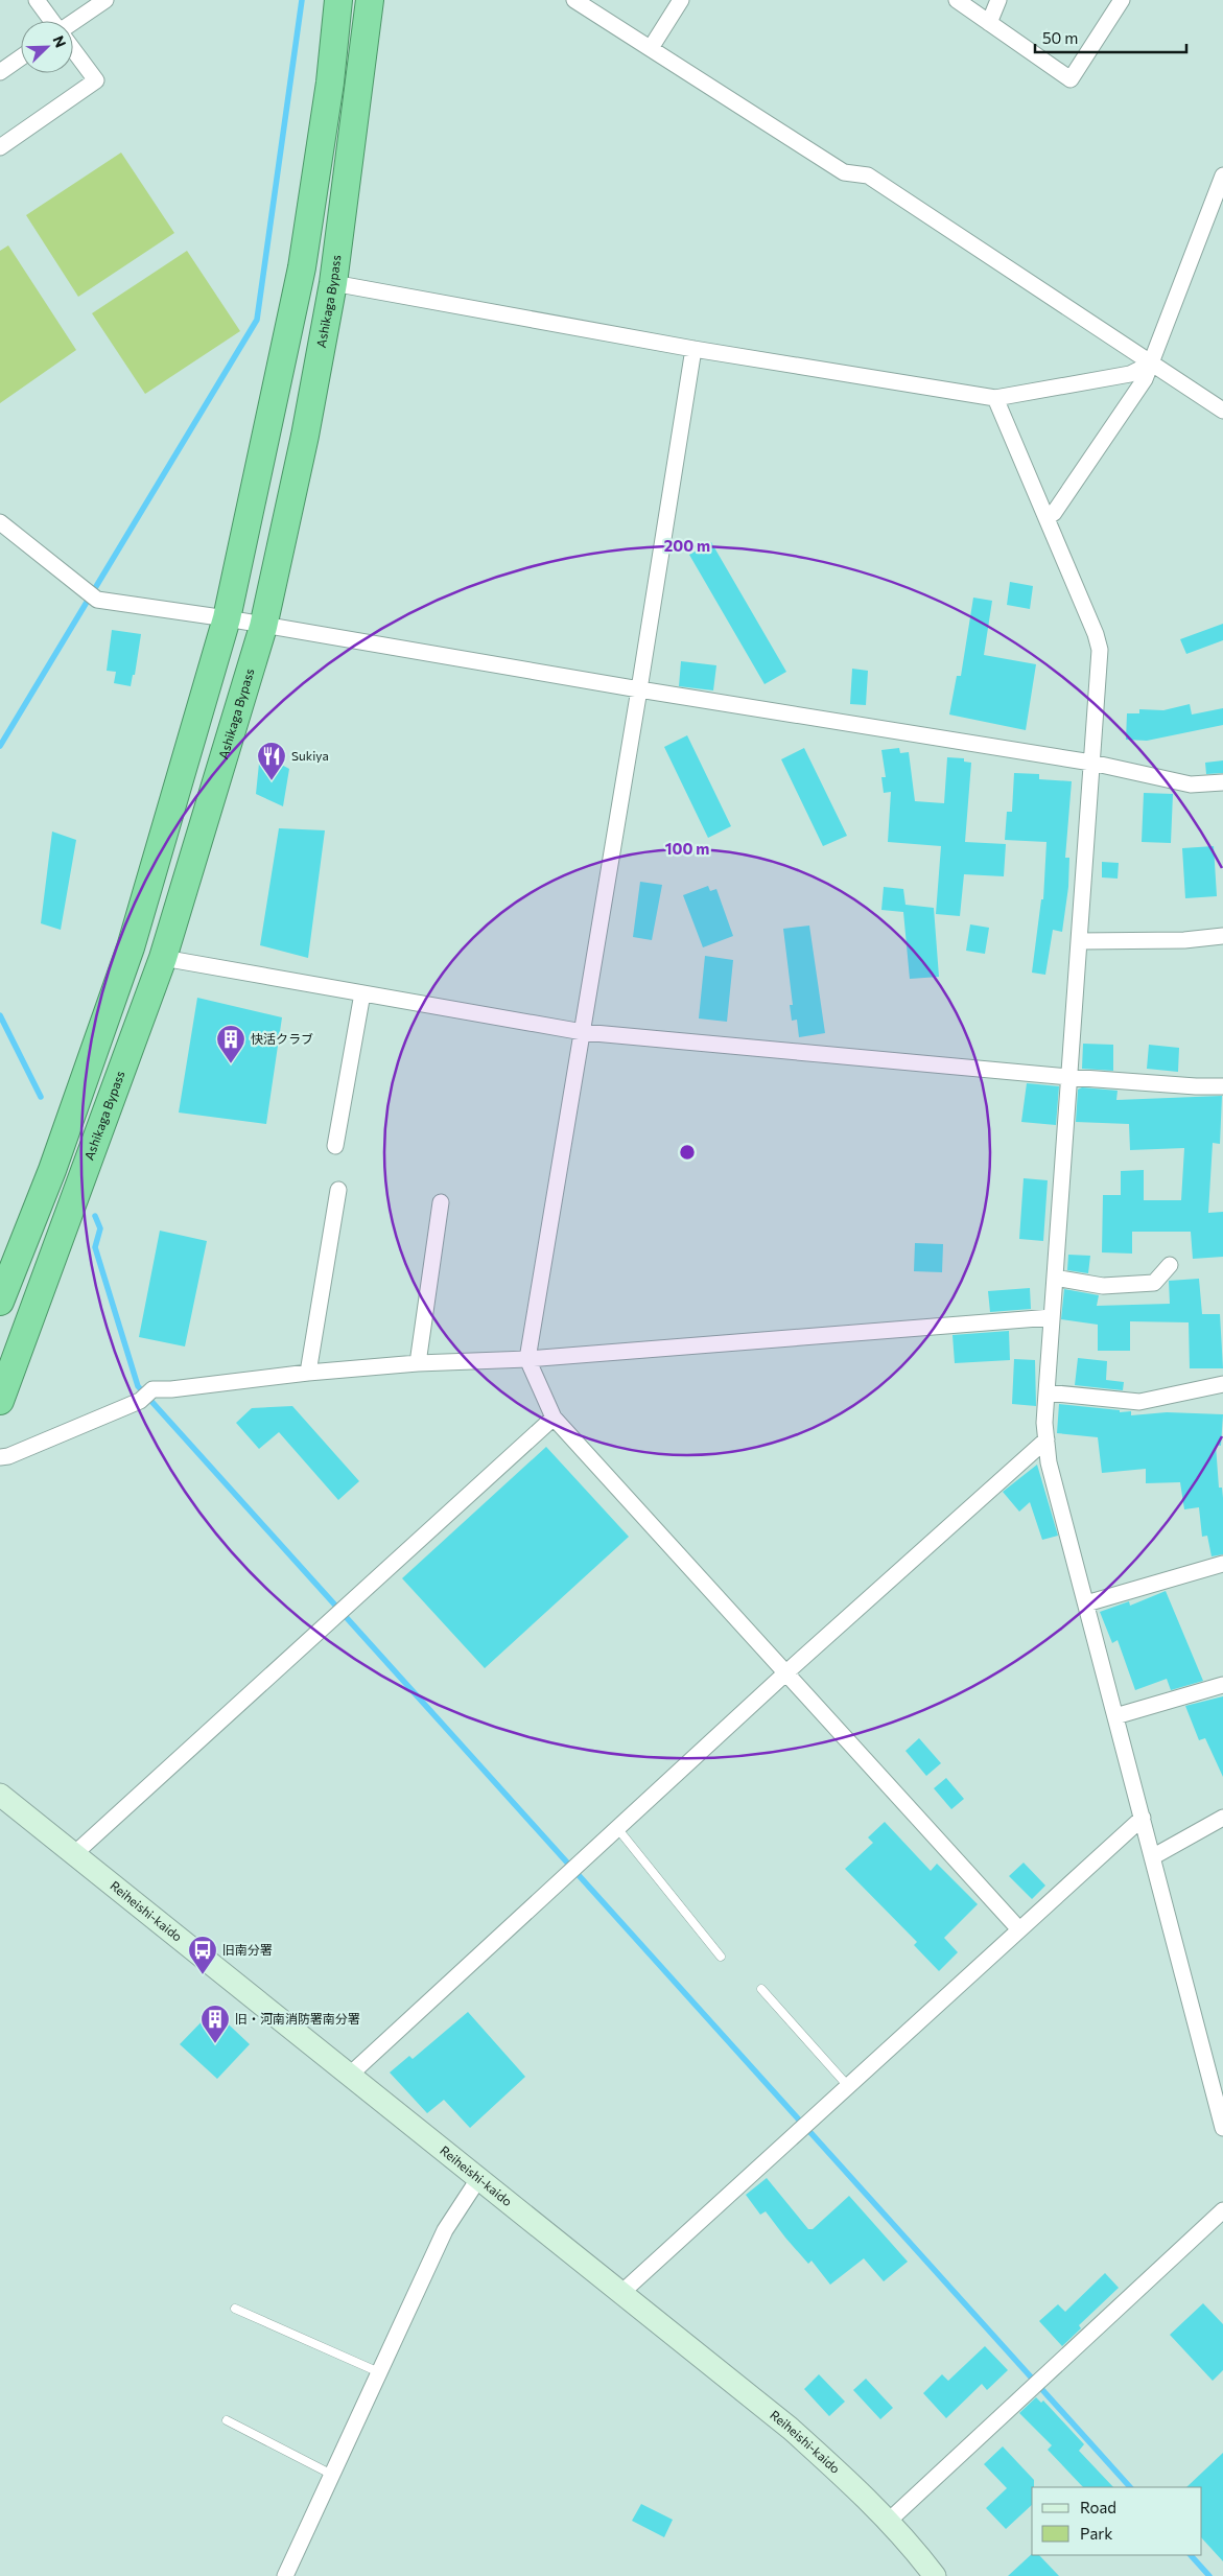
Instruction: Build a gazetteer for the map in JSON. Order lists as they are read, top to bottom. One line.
{"streets":{"highway":["Ashikaga Bypass"],"main road":["Reiheishi-kaido"]},"places":{"restaurant":["Sukiya"],"building":["快活クラブ","旧・河南消防署南分署"],"bus stop":["旧南分署"]},"legend":["Road","Park"],"scale_bar":"50 m","north":"top right","rings":["200 m","100 m"]}
